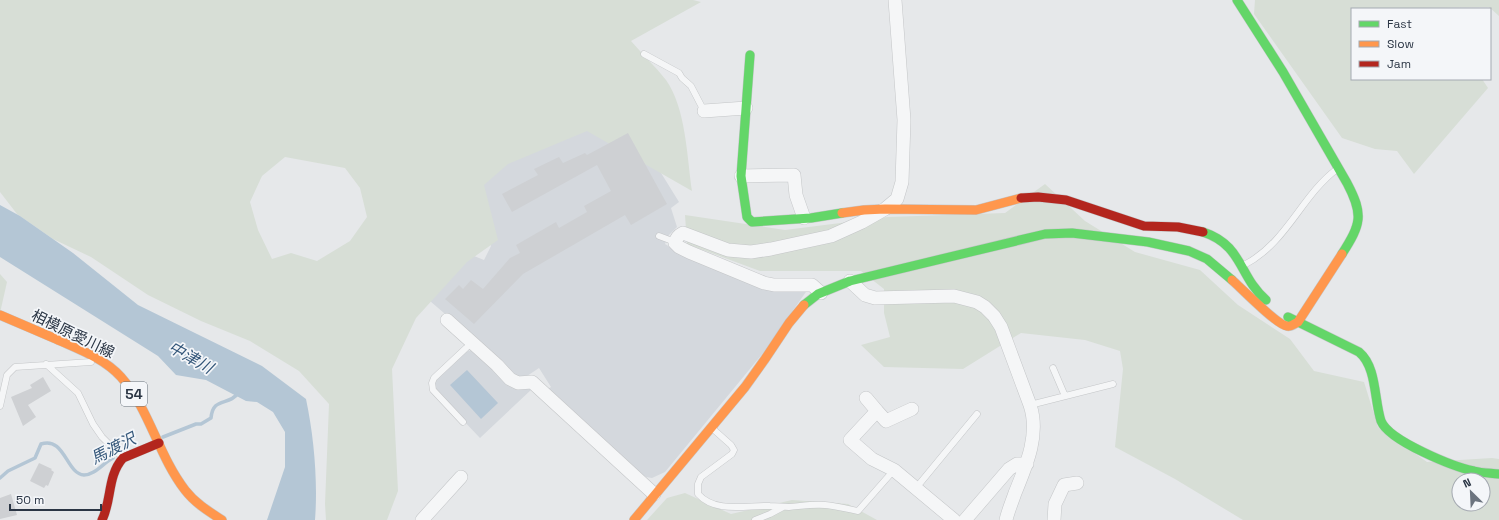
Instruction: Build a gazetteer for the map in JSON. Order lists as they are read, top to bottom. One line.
{"streets":{"street":["相模原愛川線","54"]},"water":["中津川","馬渡沢"],"legend":["Fast","Slow","Jam"],"scale_bar":"50 m","north":"top left"}
